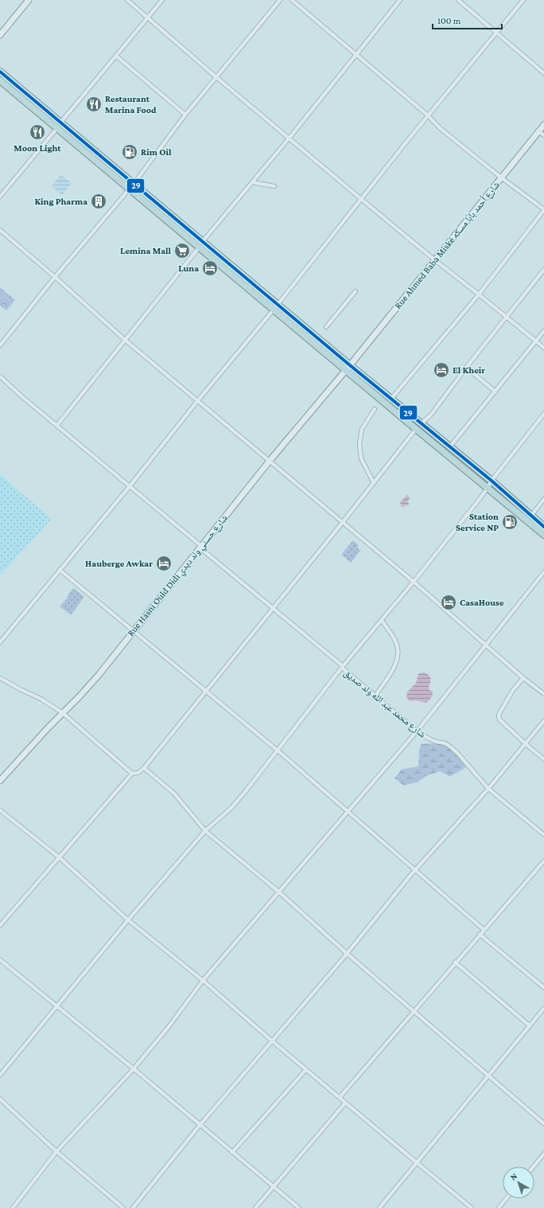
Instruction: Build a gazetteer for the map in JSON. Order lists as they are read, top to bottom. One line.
{"streets":{"street":["Rue Ahmed Baba Miské شارع أحمد بابا مسكه","Rue Hasni Ould Didi شارع حسني ولد ديدي","شارع محمد عبد الله ولد صديق"]},"crossings":[["Rue Ahmed Baba Miské شارع أحمد بابا مسكه","Rue Hasni Ould Didi شارع حسني ولد ديدي"],["Rue Hasni Ould Didi شارع حسني ولد ديدي","شارع محمد عبد الله ولد صديق"]],"places":{"restaurant":["Restaurant Marina Food","Moon Light"],"fuel station":["Rim Oil","Station Service NP"],"building":["King Pharma"],"supermarket":["Lemina Mall"],"hotel":["Luna","El Kheir","Hauberge Awkar","CasaHouse"]},"lines":["transit line 29"],"scale_bar":"100 m","north":"top left"}
